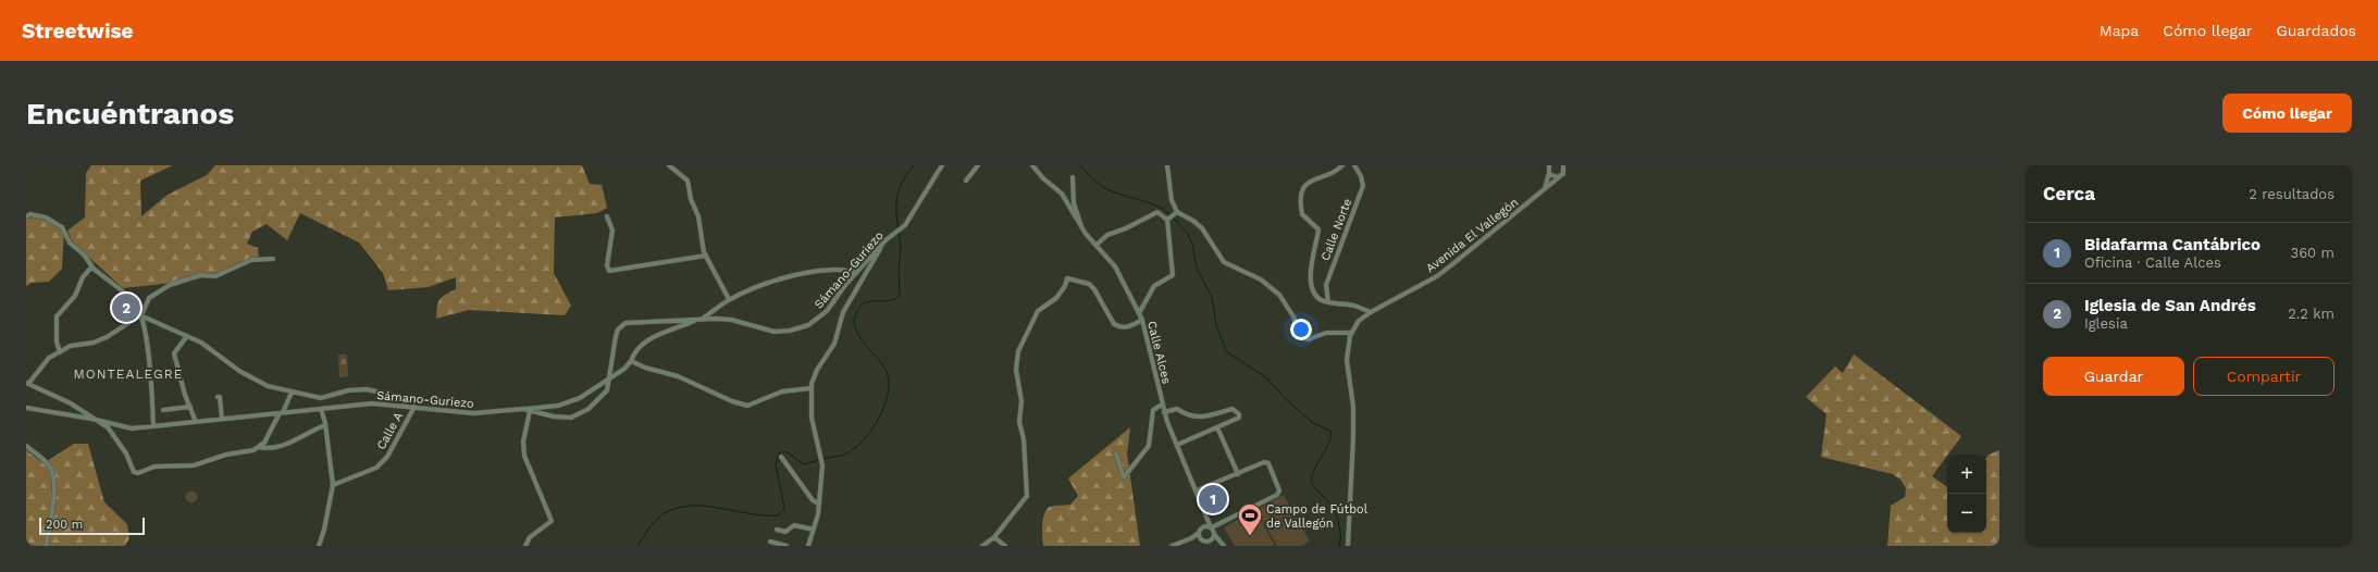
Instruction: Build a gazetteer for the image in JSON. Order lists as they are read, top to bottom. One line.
{"streets":{"street":["Calle Norte","Avenida El Vallegón","Sámano-Guriezo","Calle Alces","Calle A"]},"crossings":[["Sámano-Guriezo","Calle A"]],"districts":["MONTEALEGRE"],"places":{"sports":["Campo de Fútbol de Vallegón"]},"scale_bar":"200 m","page":{"header":"Streetwise","nav":["Mapa","Cómo llegar","Guardados"],"buttons":["Cómo llegar",["Guardar","Compartir"]],"title":"Encuéntranos","heading":["Cerca","2 resultados"],"list":[{"mark":"1","name":"Bidafarma Cantábrico","note":"Oficina · Calle Alces","value":"360 m"},{"mark":"2","name":"Iglesia de San Andrés","note":"Iglesia","value":"2.2 km"}],"pins":["2","1"],"map_buttons":["+","−"],"scale":"200 m"}}
